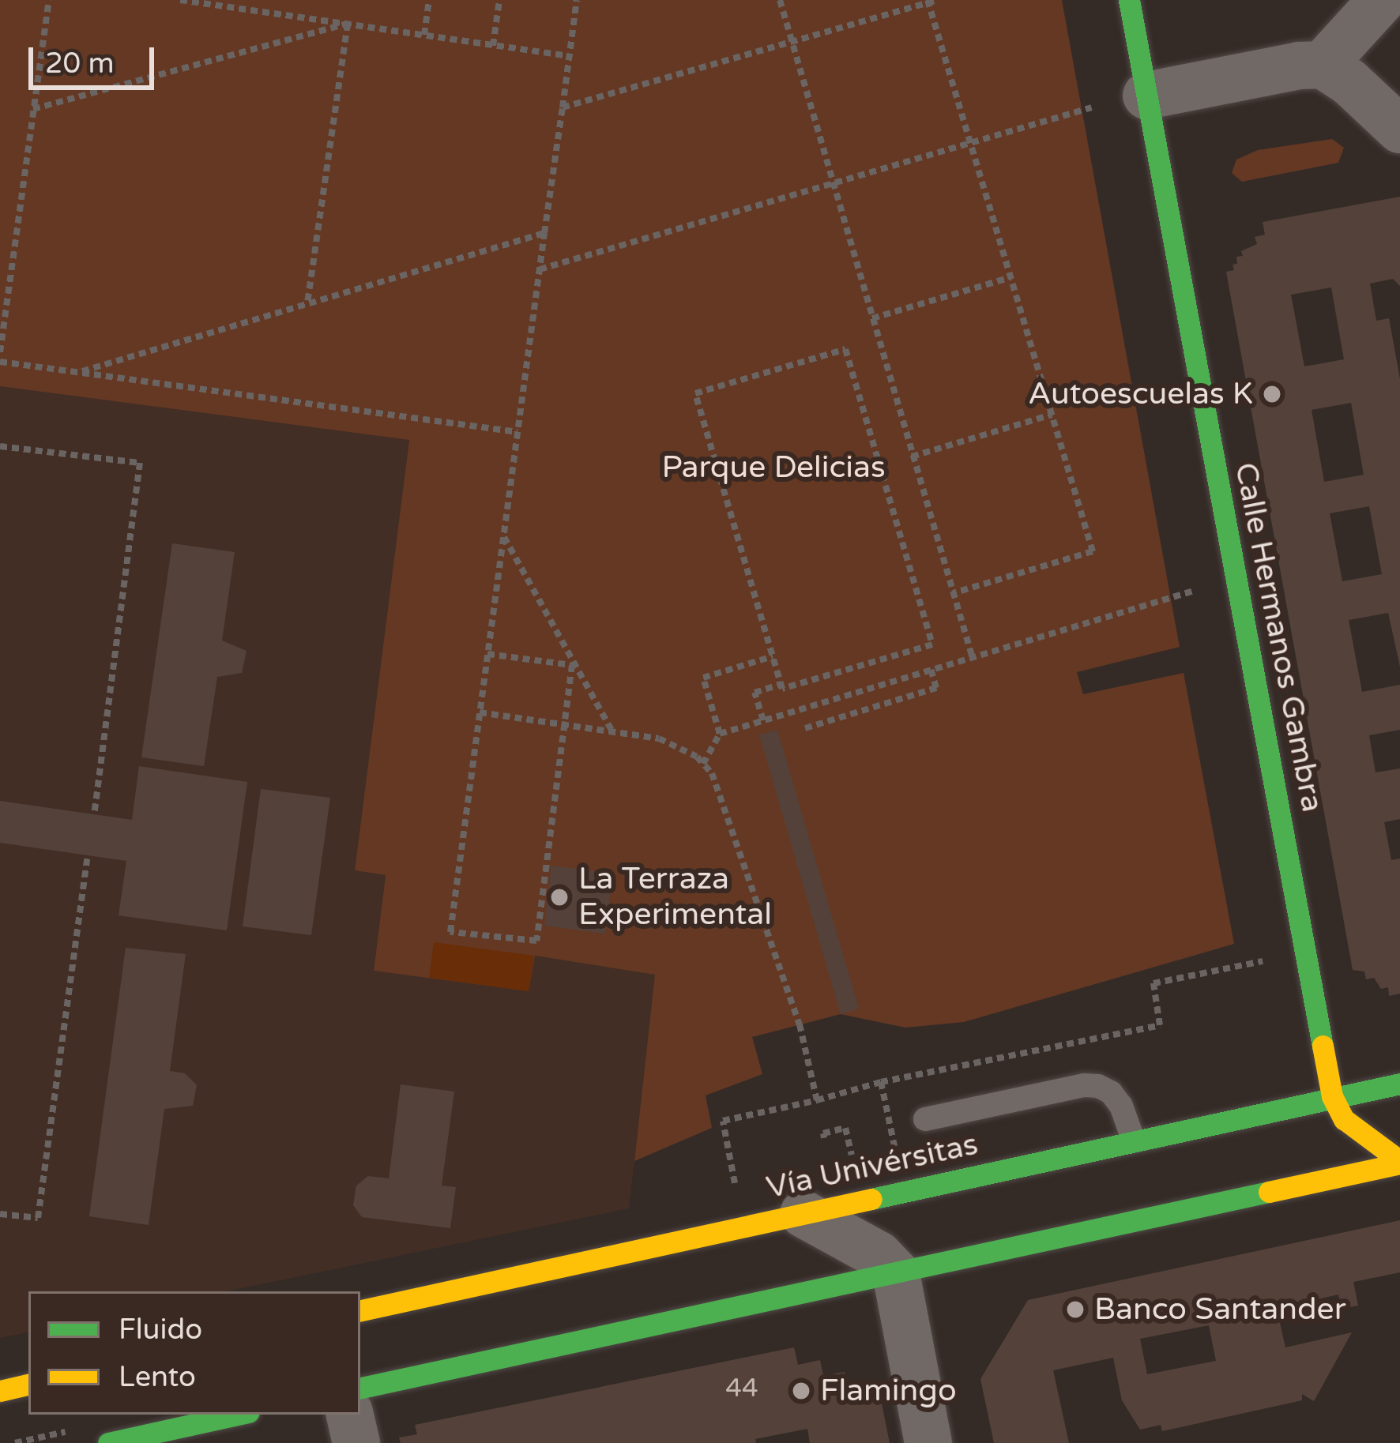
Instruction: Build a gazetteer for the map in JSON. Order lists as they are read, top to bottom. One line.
{"streets":{"main road":["Calle Hermanos Gambra","Vía Univérsitas"]},"crossings":[["Calle Hermanos Gambra","Vía Univérsitas"]],"parks":["Parque Delicias"],"places":["Autoescuelas K","La Terraza Experimental","Banco Santander","Flamingo"],"house_numbers":["44"],"legend":["Fluido","Lento"],"scale_bar":"20 m"}
